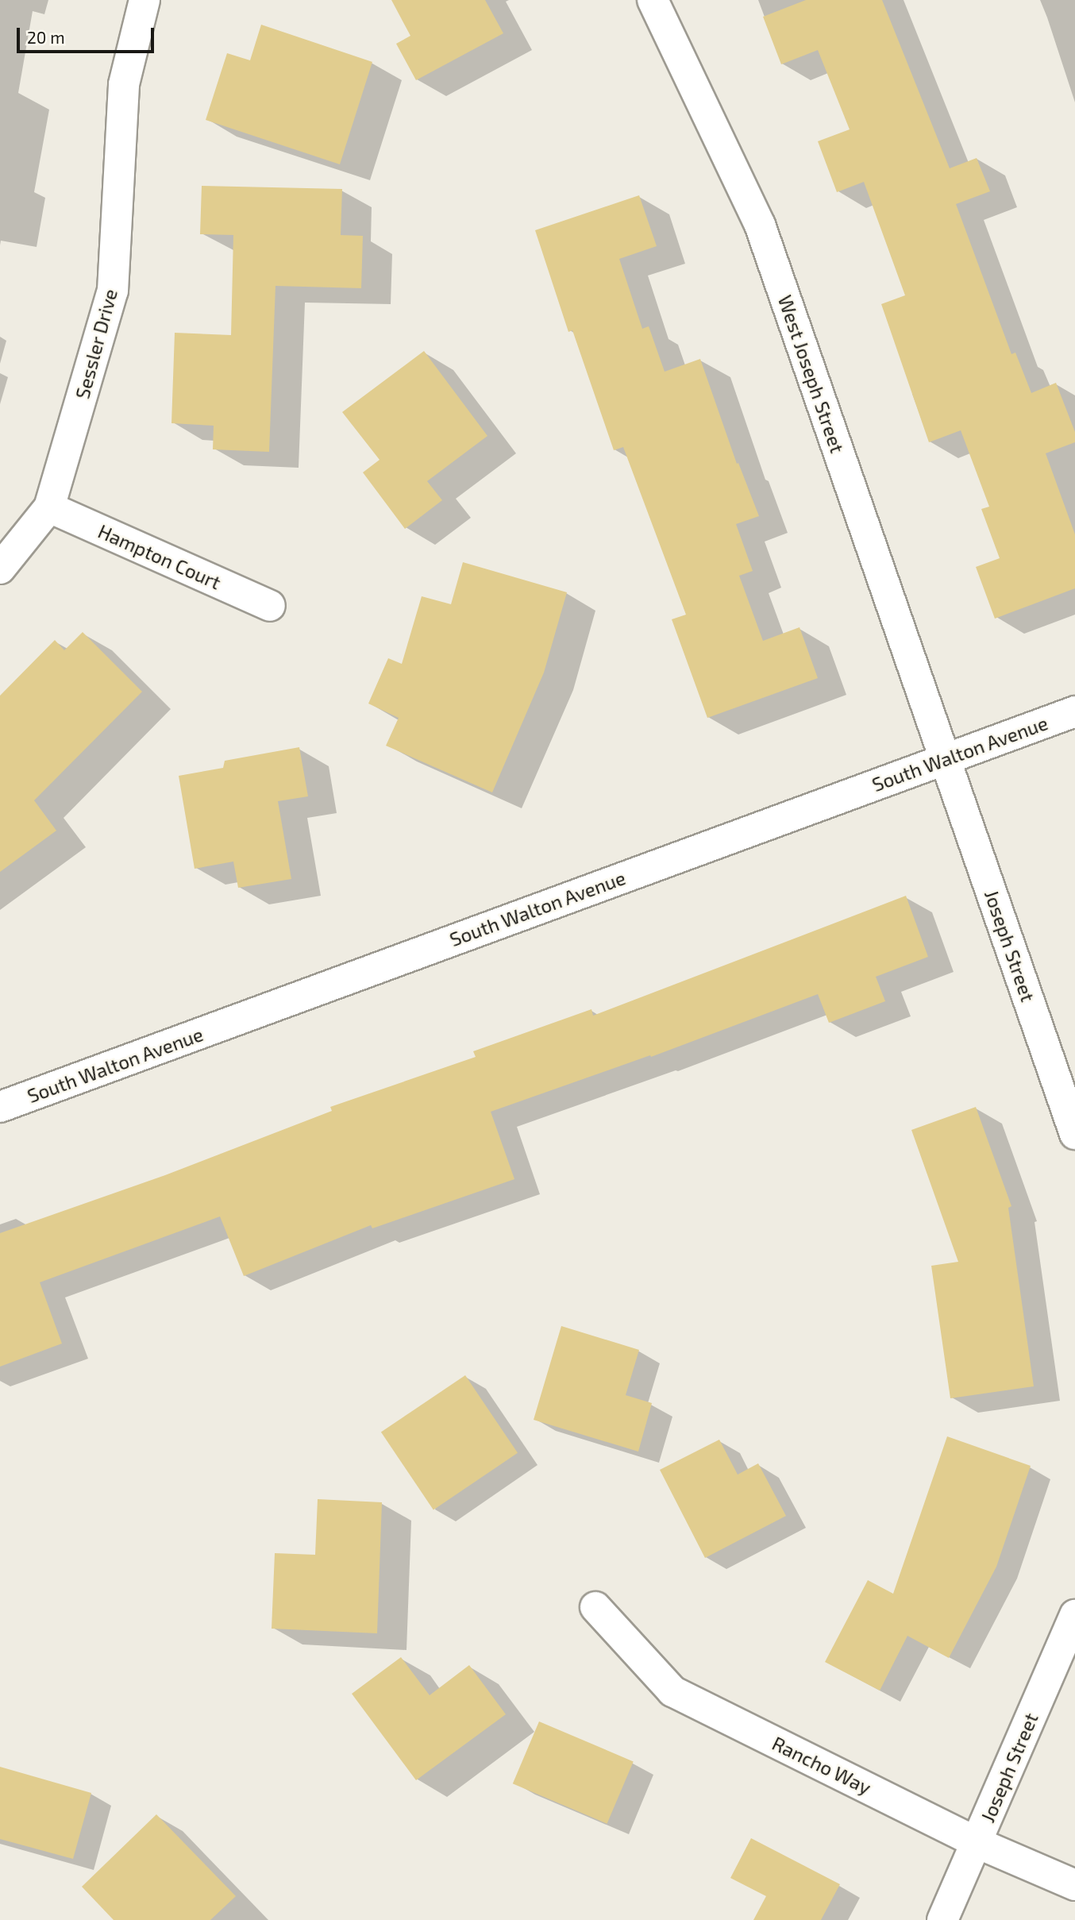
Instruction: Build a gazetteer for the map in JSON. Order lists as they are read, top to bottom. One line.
{"streets":{"street":["Sessler Drive","West Joseph Street","Hampton Court","South Walton Avenue","Joseph Street","Rancho Way"]},"crossings":[["Sessler Drive","Hampton Court"],["West Joseph Street","South Walton Avenue"],["West Joseph Street","Joseph Street"],["South Walton Avenue","Joseph Street"],["Joseph Street","Rancho Way"]],"scale_bar":"20 m"}
